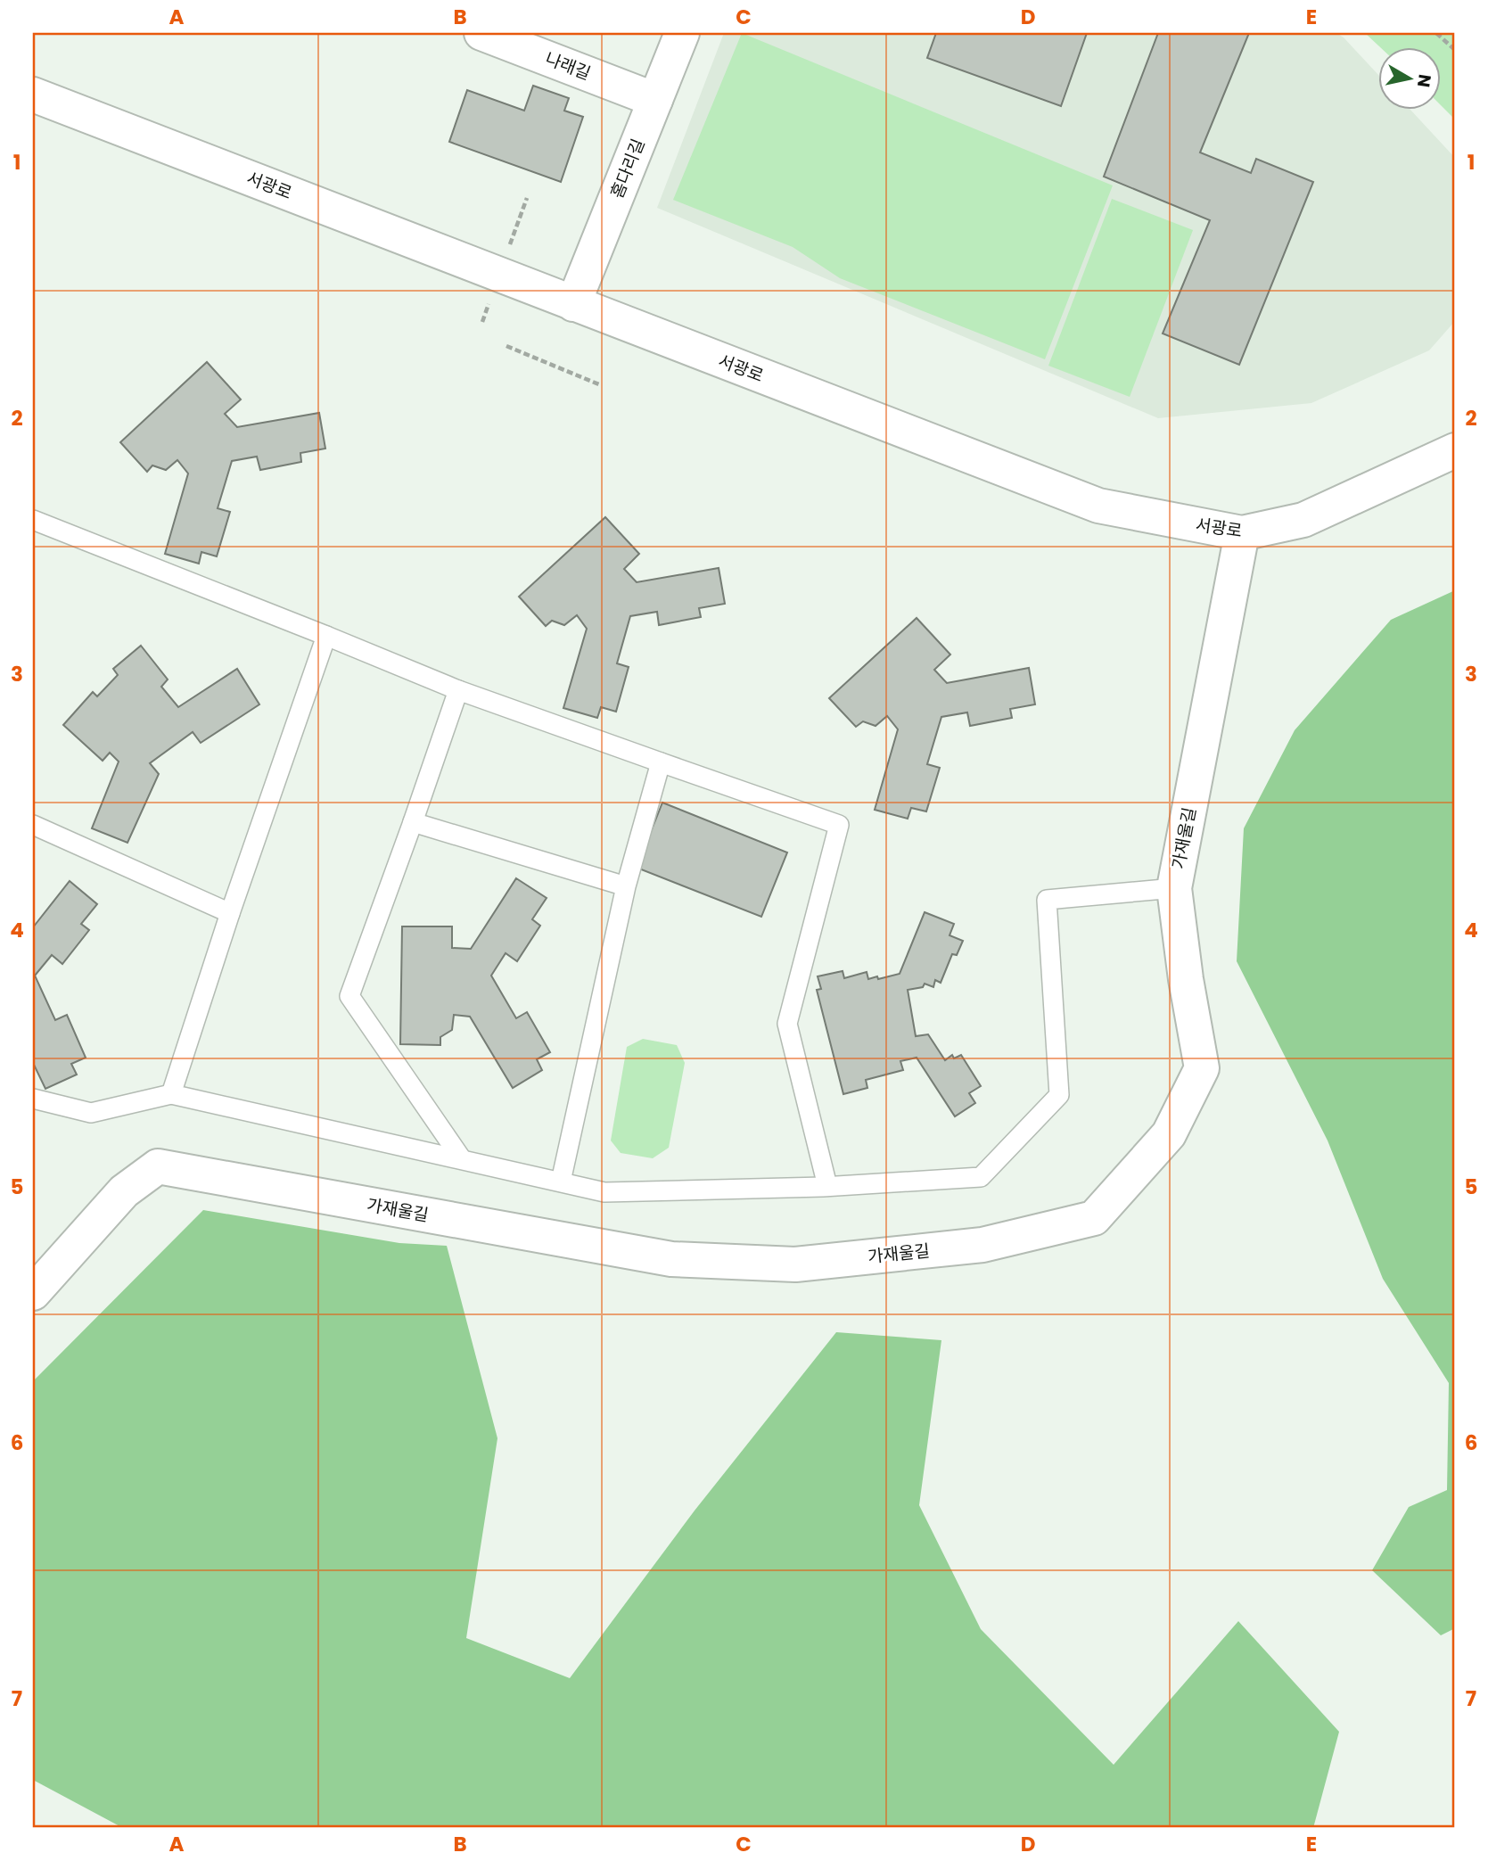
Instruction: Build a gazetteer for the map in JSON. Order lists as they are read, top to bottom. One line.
{"streets":{"street":["나래길","홈다리길","서광로","가재울길"]},"crossings":[["나래길","홈다리길"],["홈다리길","서광로"],["서광로","가재울길"]],"north":"right","grid":{"columns":["A","B","C","D","E"],"rows":["1","2","3","4","5","6","7"]}}
